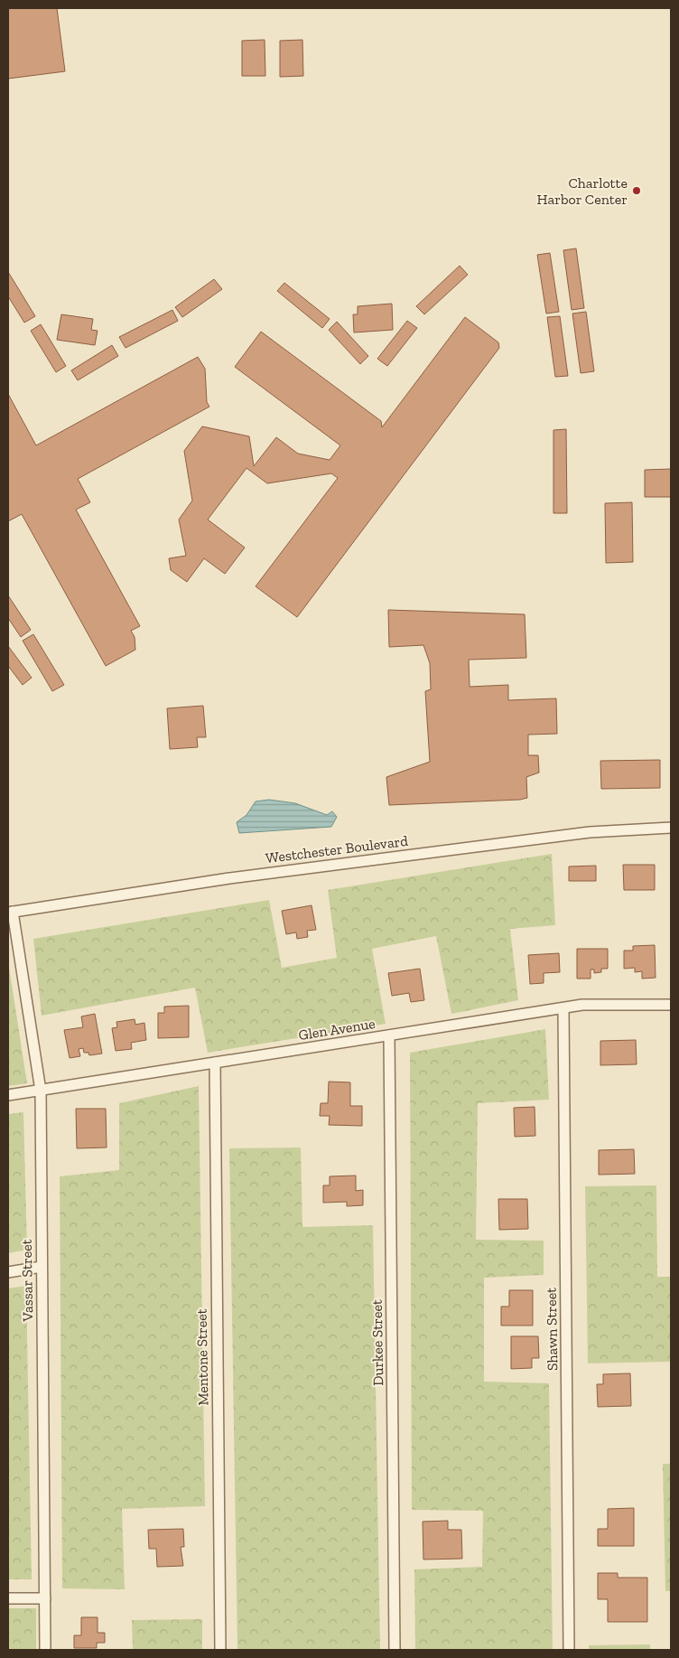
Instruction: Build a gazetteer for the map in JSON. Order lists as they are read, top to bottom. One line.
{"streets":{"street":["Westchester Boulevard","Glen Avenue","Vassar Street","Shawn Street","Durkee Street","Mentone Street"]},"crossings":[["Westchester Boulevard","Vassar Street"],["Glen Avenue","Vassar Street"],["Glen Avenue","Shawn Street"],["Glen Avenue","Durkee Street"],["Glen Avenue","Mentone Street"]],"places":["Charlotte Harbor Center"]}
